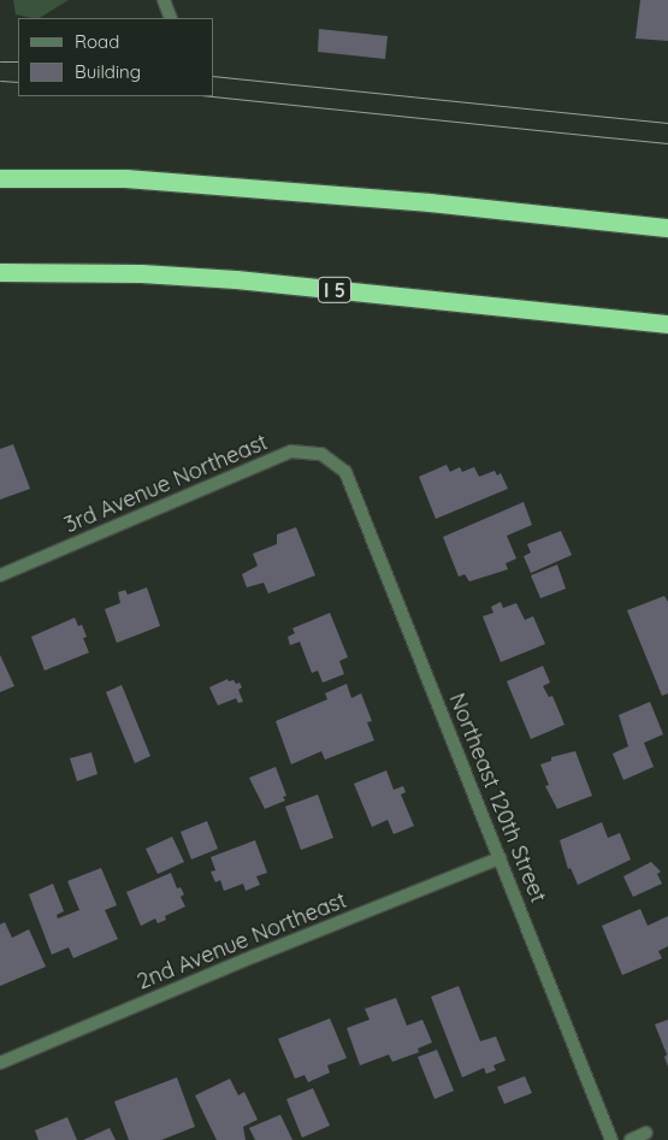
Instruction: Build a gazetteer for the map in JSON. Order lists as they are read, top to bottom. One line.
{"streets":{"highway":["I 5"],"street":["3rd Avenue Northeast","Northeast 120th Street","2nd Avenue Northeast"]},"crossings":[["3rd Avenue Northeast","Northeast 120th Street"],["Northeast 120th Street","2nd Avenue Northeast"]],"legend":["Road","Building"]}
